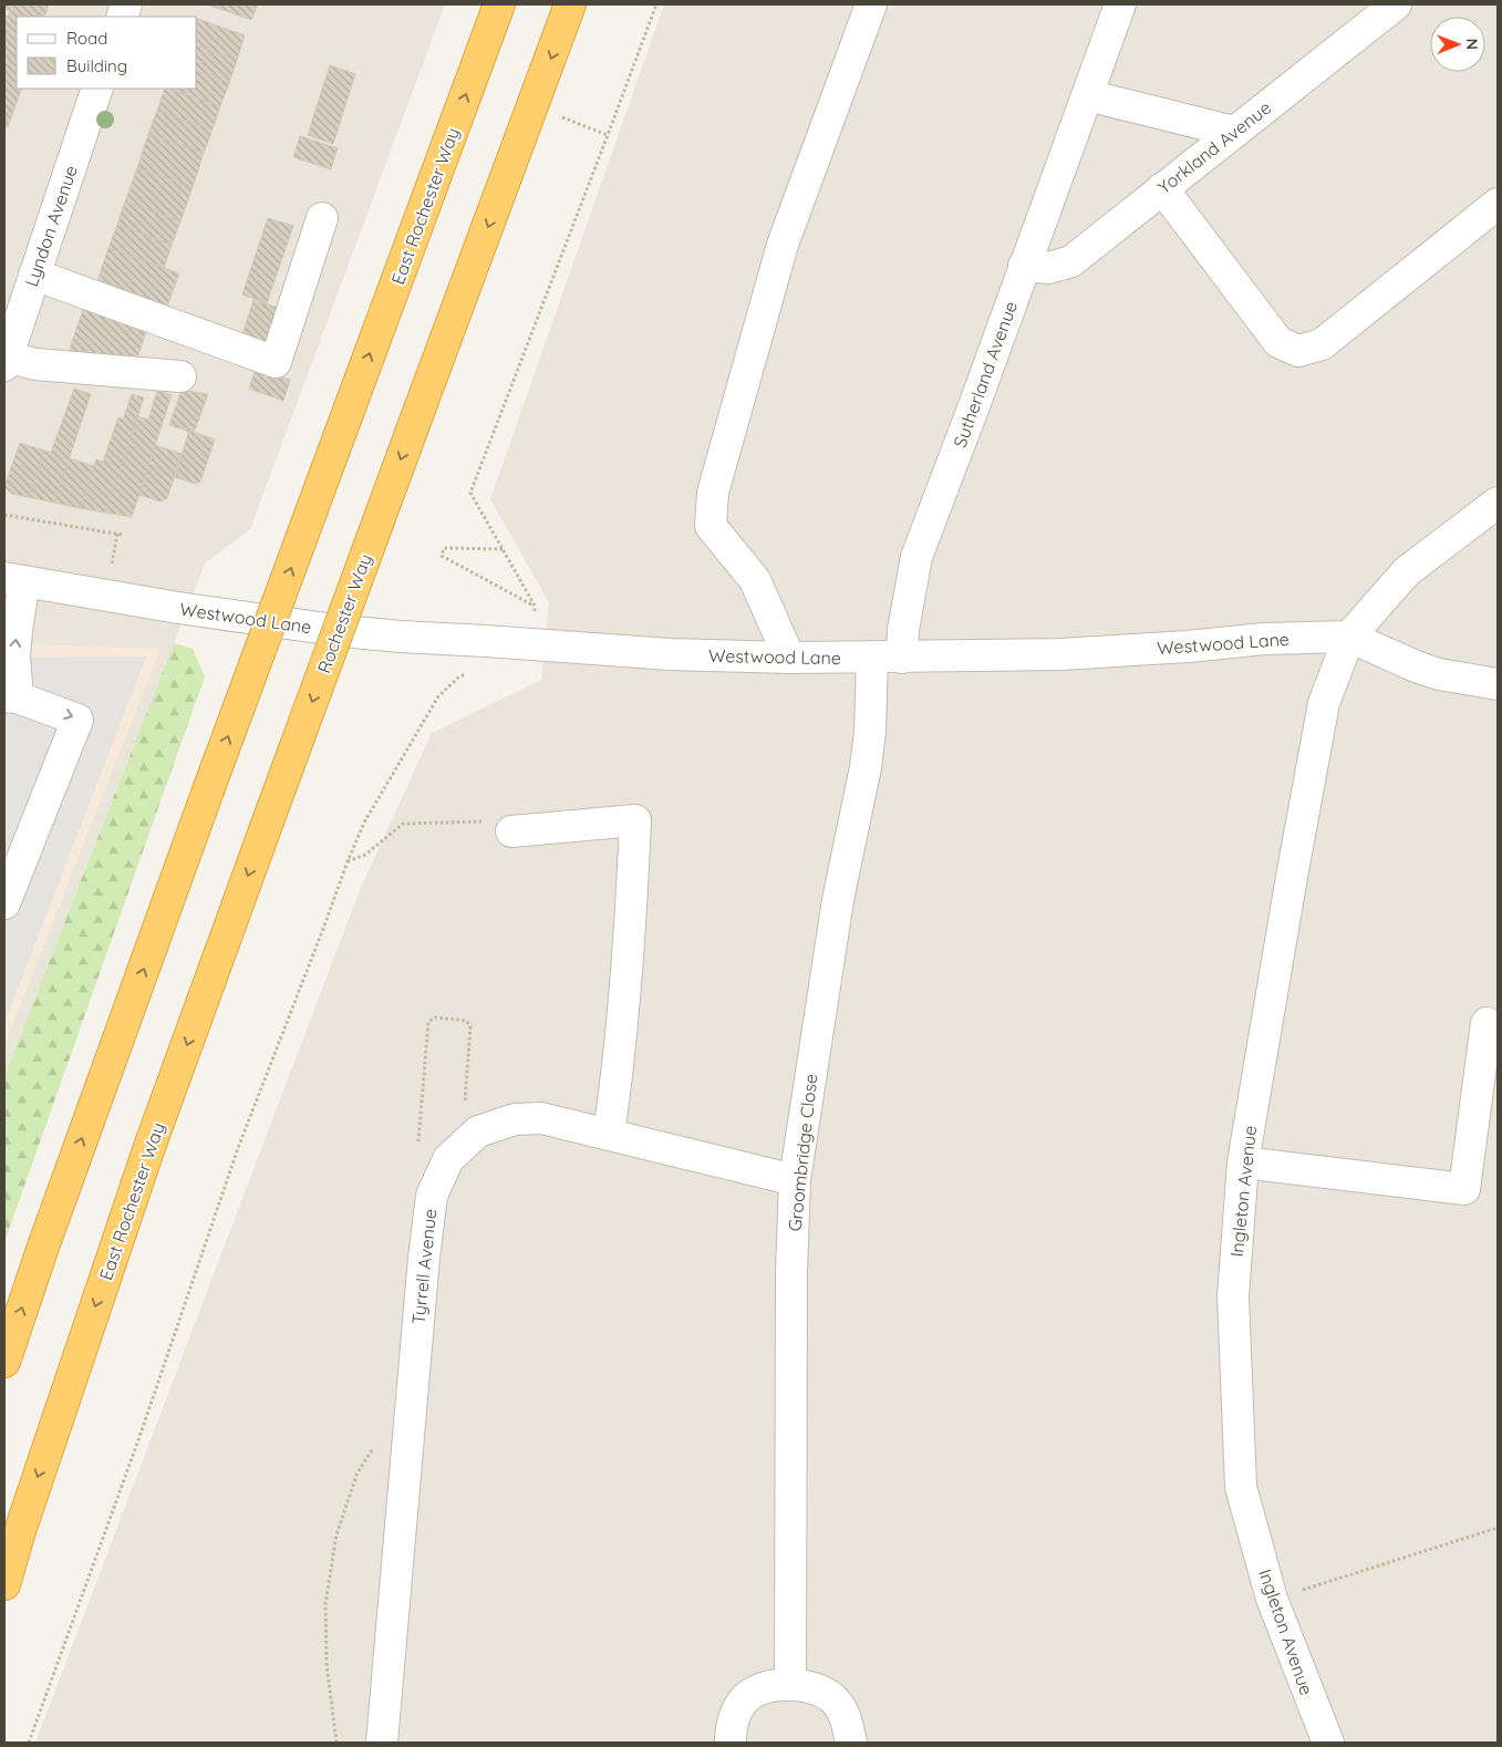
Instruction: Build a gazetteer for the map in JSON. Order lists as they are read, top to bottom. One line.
{"streets":{"highway":["East Rochester Way","Rochester Way"],"street":["Yorkland Avenue","Lyndon Avenue","Sutherland Avenue","Westwood Lane","Groombridge Close","Ingleton Avenue","Tyrrell Avenue"]},"crossings":[["Yorkland Avenue","Sutherland Avenue"],["East Rochester Way","Rochester Way"],["Sutherland Avenue","Westwood Lane"],["Westwood Lane","Groombridge Close"],["Westwood Lane","Ingleton Avenue"],["Groombridge Close","Tyrrell Avenue"]],"one_way":["Rochester Way"],"legend":["Road","Building"],"north":"right"}
